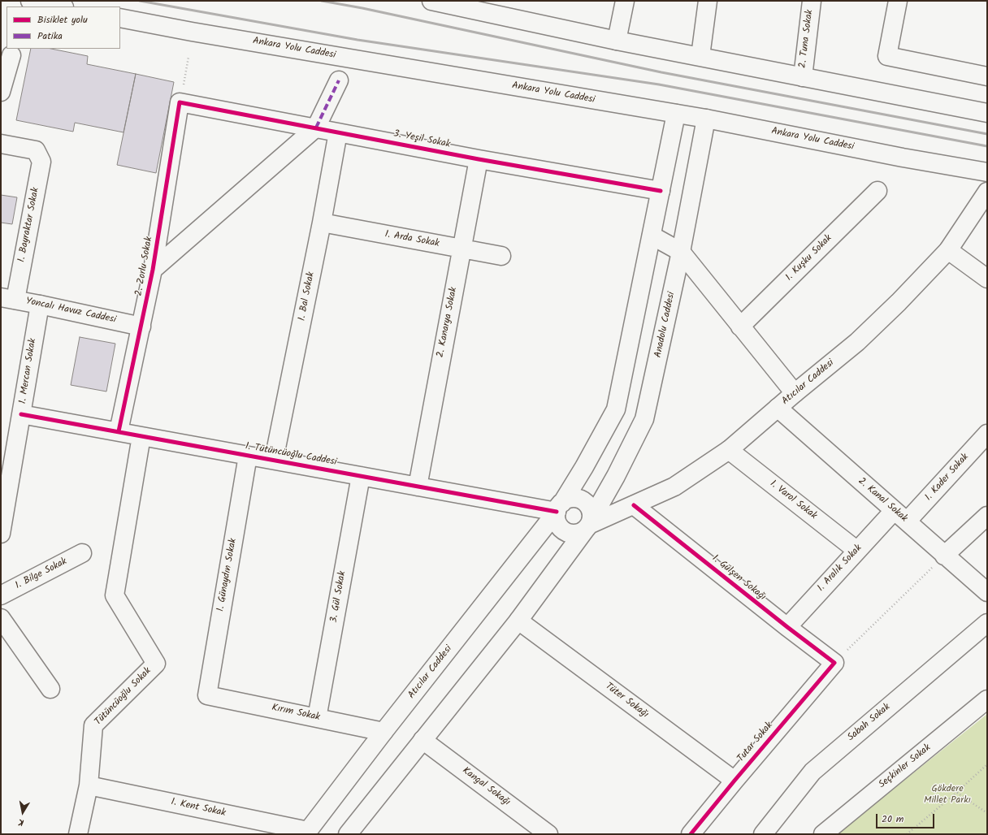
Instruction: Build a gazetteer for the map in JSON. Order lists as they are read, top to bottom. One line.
{"streets":{"main road":["2. Tuna Sokak","Ankara Yolu Caddesi","3. Yeşil Sokak","1. Bayraktar Sokak","1. Arda Sokak","1. Kuşku Sokak","2. Zorlu Sokak","1. Bal Sokak","Yoncalı Havuz Caddesi","2. Kanarya Sokak","Anadolu Caddesi","1. Mercan Sokak","Atıcılar Caddesi","1. Tütüncüoğlu Caddesi","1. Kader Sokak","1. Varol Sokak","2. Kanal Sokak","1. Aralık Sokak","1. Bilge Sokak","1. Günaydın Sokak","1. Gülşen Sokağı","3. Gül Sokak","Tütüncüoğlu Sokak","Tüter Sokağı","Kırım Sokak","Sabah Sokak","Tutar Sokak","Seçkinler Sokak","Kangal Sokağı","1. Kent Sokak"]},"crossings":[["Ankara Yolu Caddesi","Anadolu Caddesi"],["3. Yeşil Sokak","2. Zorlu Sokak"],["3. Yeşil Sokak","1. Bal Sokak"],["3. Yeşil Sokak","2. Kanarya Sokak"],["1. Bayraktar Sokak","Yoncalı Havuz Caddesi"],["1. Arda Sokak","1. Bal Sokak"],["1. Arda Sokak","2. Kanarya Sokak"],["2. Zorlu Sokak","Yoncalı Havuz Caddesi"],["2. Zorlu Sokak","1. Tütüncüoğlu Caddesi"],["1. Bal Sokak","1. Tütüncüoğlu Caddesi"],["Yoncalı Havuz Caddesi","1. Mercan Sokak"],["2. Kanarya Sokak","1. Tütüncüoğlu Caddesi"],["Anadolu Caddesi","Atıcılar Caddesi"],["Anadolu Caddesi","1. Tütüncüoğlu Caddesi"],["1. Mercan Sokak","1. Tütüncüoğlu Caddesi"],["Atıcılar Caddesi","1. Tütüncüoğlu Caddesi"],["Atıcılar Caddesi","1. Varol Sokak"],["Atıcılar Caddesi","2. Kanal Sokak"],["Atıcılar Caddesi","1. Gülşen Sokağı"],["Atıcılar Caddesi","Tüter Sokağı"],["Atıcılar Caddesi","Kırım Sokak"],["Atıcılar Caddesi","Kangal Sokağı"],["Atıcılar Caddesi","1. Kent Sokak"],["1. Tütüncüoğlu Caddesi","1. Günaydın Sokak"],["1. Tütüncüoğlu Caddesi","3. Gül Sokak"],["1. Tütüncüoğlu Caddesi","Tütüncüoğlu Sokak"],["1. Kader Sokak","2. Kanal Sokak"],["1. Kader Sokak","1. Aralık Sokak"],["1. Varol Sokak","1. Aralık Sokak"],["2. Kanal Sokak","1. Aralık Sokak"],["1. Aralık Sokak","1. Gülşen Sokağı"],["1. Günaydın Sokak","Kırım Sokak"],["1. Gülşen Sokağı","Tutar Sokak"],["3. Gül Sokak","Kırım Sokak"],["Tütüncüoğlu Sokak","1. Kent Sokak"],["Tüter Sokağı","Tutar Sokak"]],"parks":["Gökdere Millet Parkı"],"legend":["Bisiklet yolu","Patika"],"scale_bar":"20 m","north":"bottom"}
